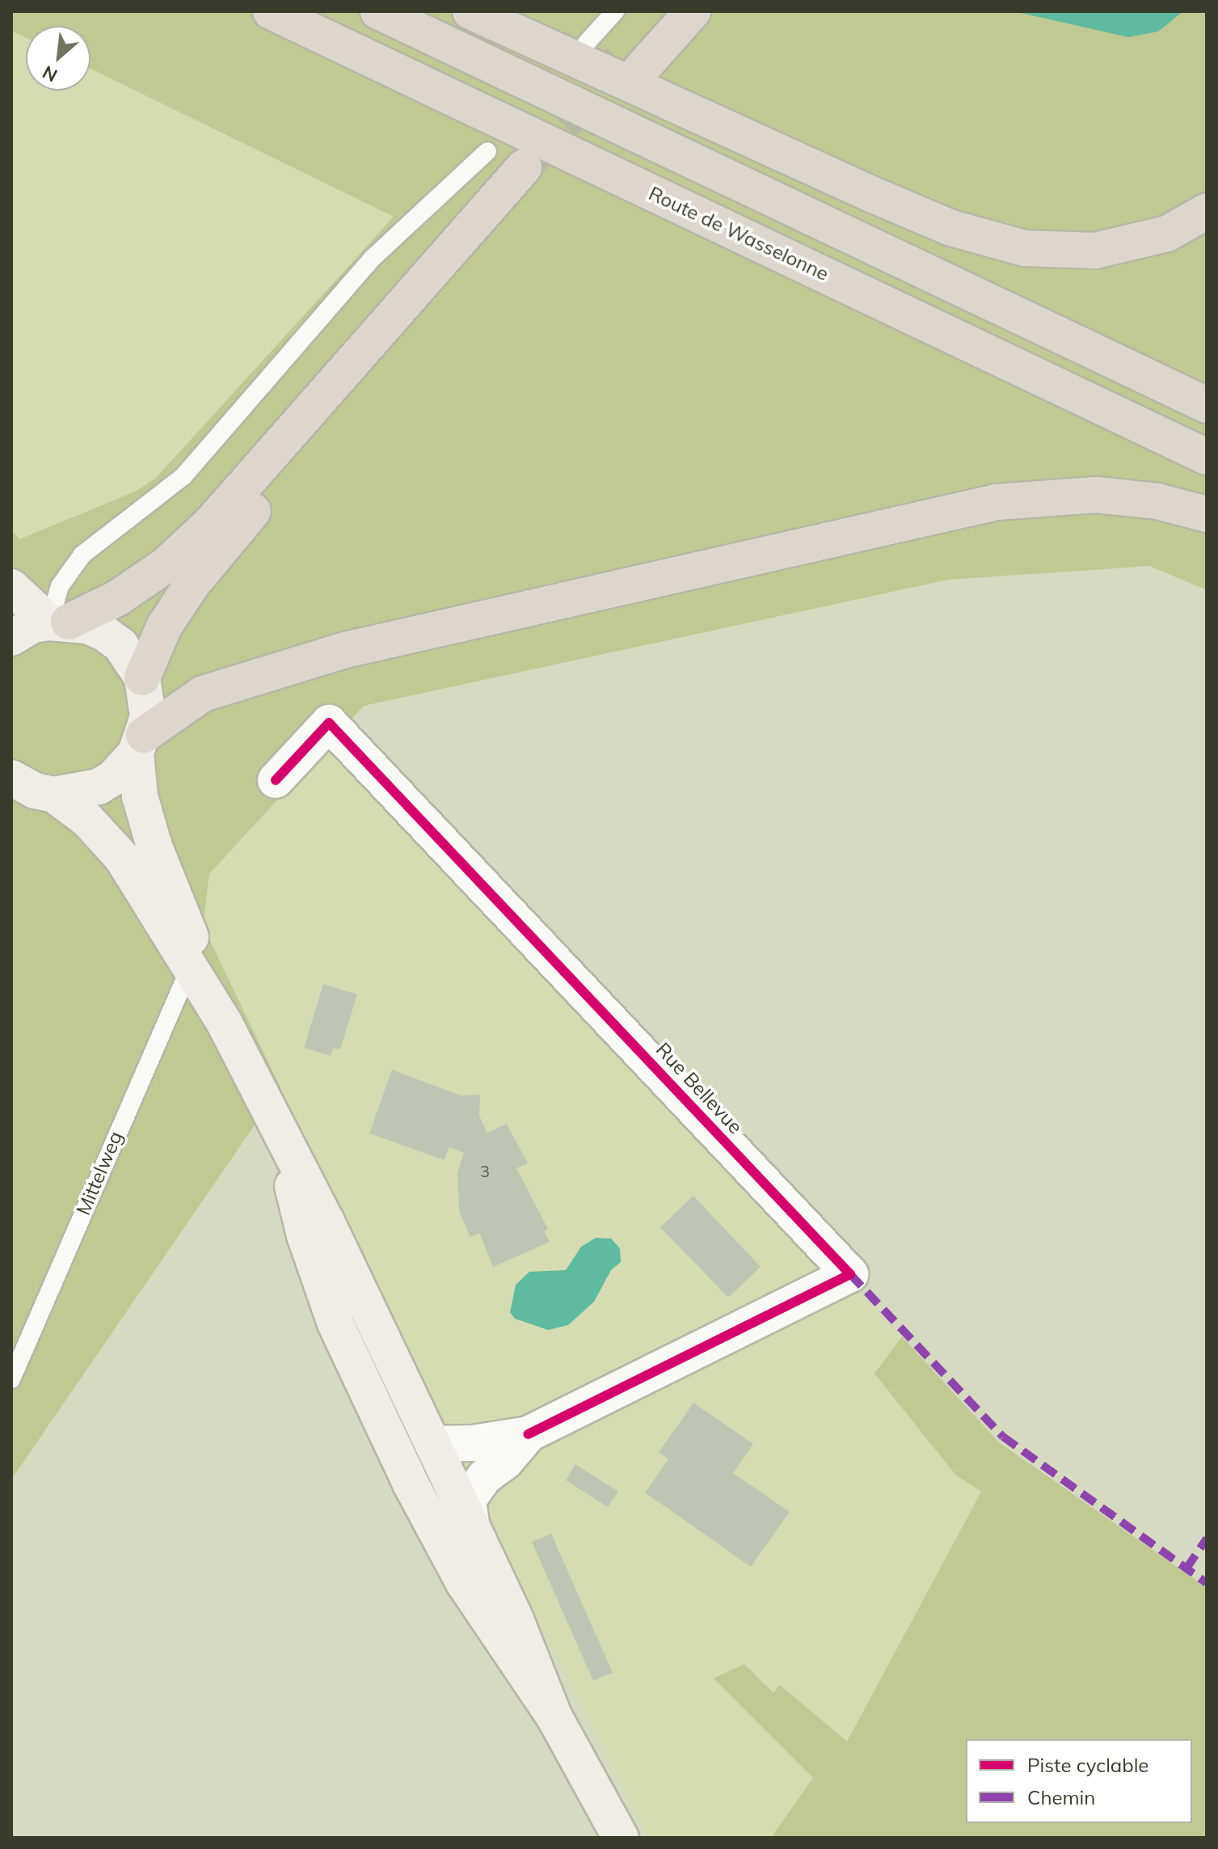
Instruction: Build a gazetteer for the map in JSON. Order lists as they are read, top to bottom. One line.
{"streets":{"highway":["Route de Wasselonne"],"street":["Rue Bellevue"],"lane":["Mittelweg"]},"house_numbers":["3"],"legend":["Piste cyclable","Chemin"],"north":"bottom left"}
